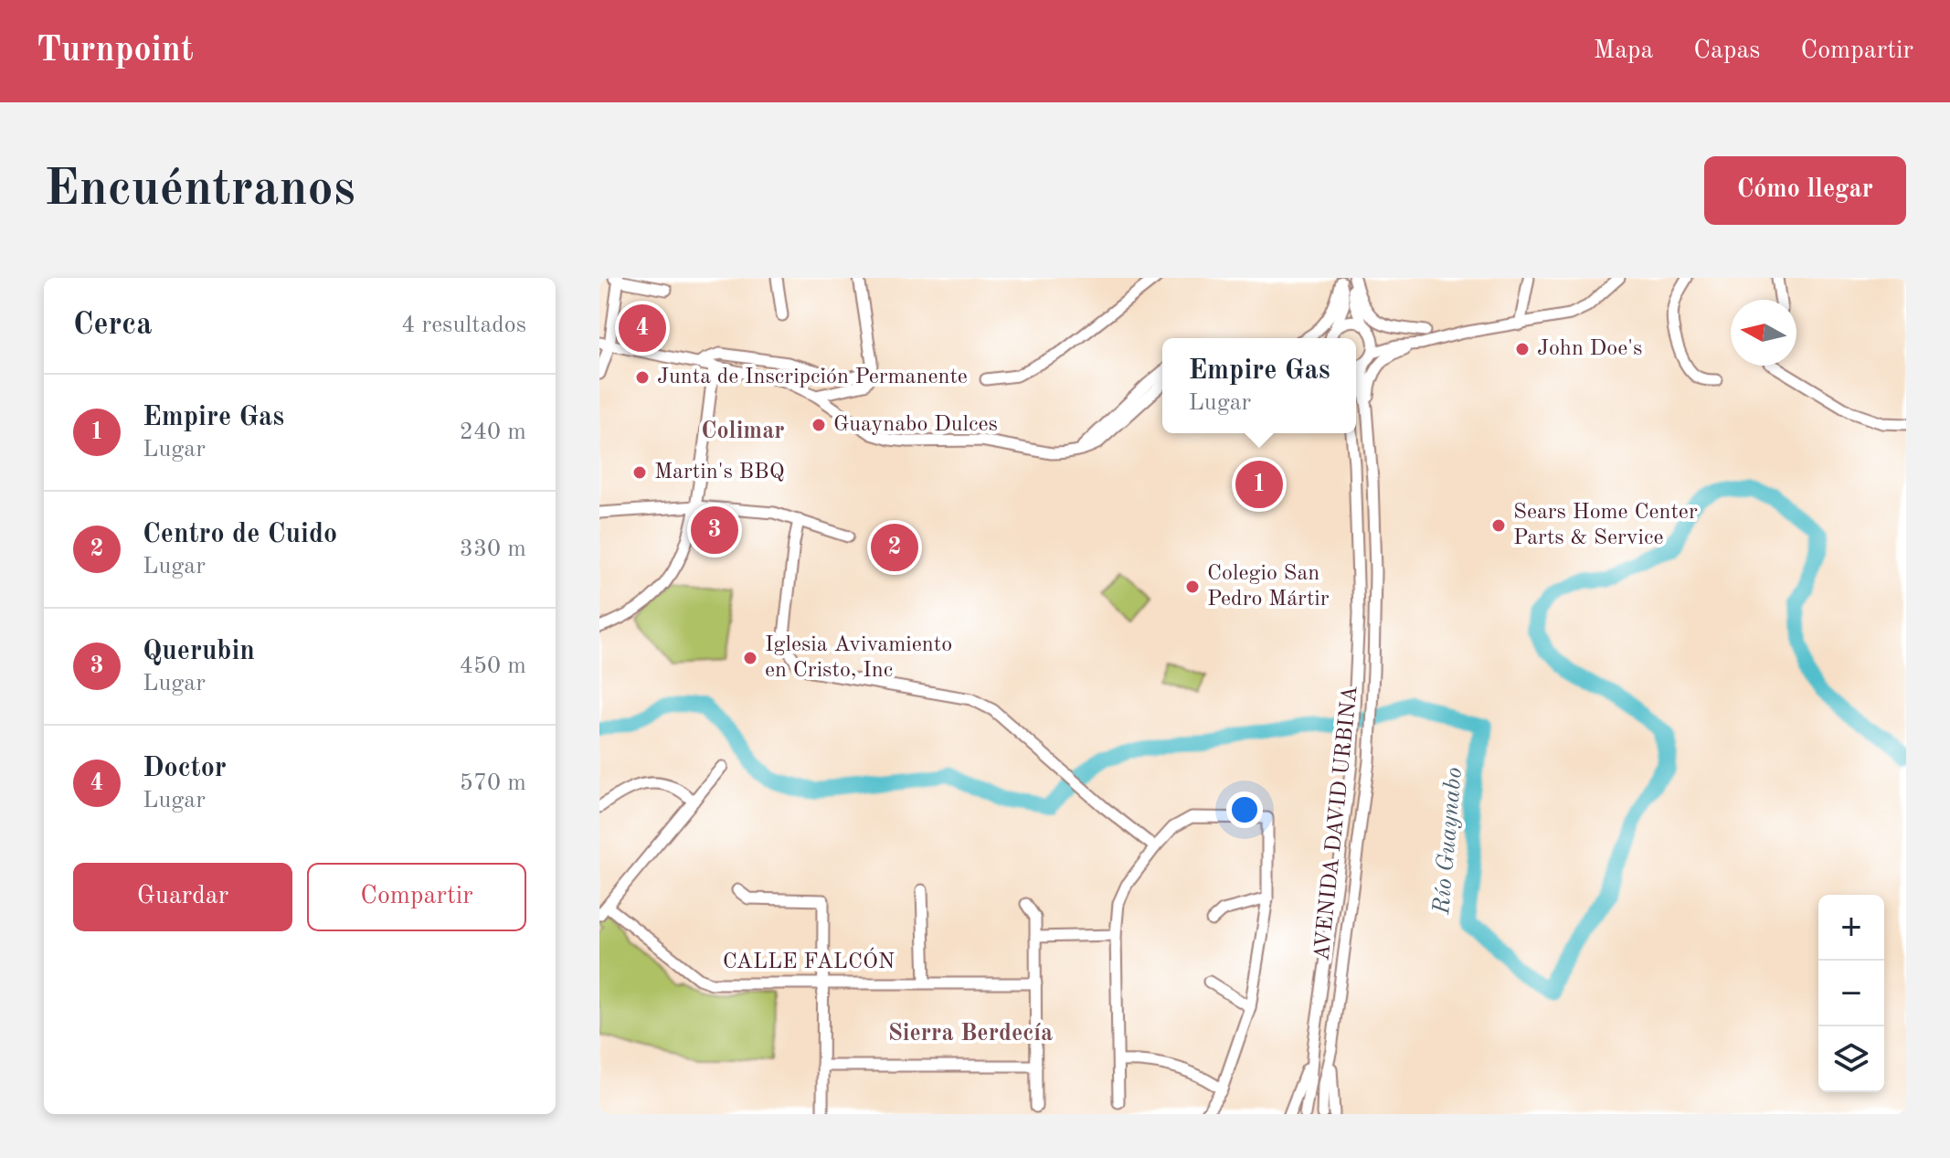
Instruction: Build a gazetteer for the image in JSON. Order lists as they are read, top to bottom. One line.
{"streets":{"street":["AVENIDA DAVID URBINA","CALLE FALCÓN"]},"districts":["Colimar","Sierra Berdecía"],"water":["Río Guaynabo"],"places":["John Doe's","Junta de Inscripción Permanente","Guaynabo Dulces","Martin's BBQ","Sears Home Center Parts & Service","Colegio San Pedro Mártir","Iglesia Avivamiento en Cristo, Inc"],"north":"left","page":{"header":"Turnpoint","nav":["Mapa","Capas","Compartir"],"buttons":["Cómo llegar",["Guardar","Compartir"]],"title":"Encuéntranos","heading":["Cerca","4 resultados"],"pins":["4","1","3","2"],"popup":["Empire Gas","Lugar"],"list":[{"mark":"1","name":"Empire Gas","note":"Lugar","value":"240 m"},{"mark":"2","name":"Centro de Cuido","note":"Lugar","value":"330 m"},{"mark":"3","name":"Querubin","note":"Lugar","value":"450 m"},{"mark":"4","name":"Doctor","note":"Lugar","value":"570 m"}],"map_buttons":["+","−"]}}
